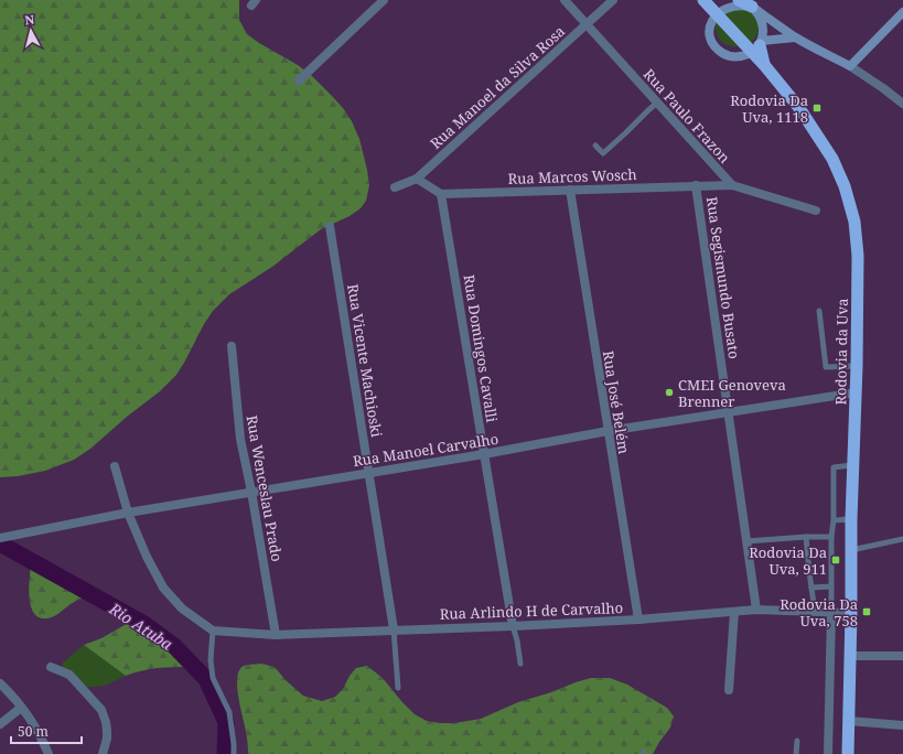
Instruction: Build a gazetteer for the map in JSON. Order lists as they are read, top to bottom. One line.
{"streets":{"highway":["Rodovia da Uva"],"street":["Rua Manoel da Silva Rosa","Rua Paulo Frazon","Rua Marcos Wosch","Rua Segismundo Busato","Rua Domingos Cavalli","Rua Vicente Machioski","Rua José Belém","Rua Manoel Carvalho","Rua Wenceslau Prado","Rua Arlindo H de Carvalho"]},"crossings":[["Rua Manoel da Silva Rosa","Rua Paulo Frazon"],["Rua Paulo Frazon","Rua Marcos Wosch"],["Rua Marcos Wosch","Rua Segismundo Busato"],["Rua Marcos Wosch","Rua Domingos Cavalli"],["Rua Marcos Wosch","Rua José Belém"],["Rua Segismundo Busato","Rua Manoel Carvalho"],["Rua Segismundo Busato","Rua Arlindo H de Carvalho"],["Rua Domingos Cavalli","Rua Manoel Carvalho"],["Rua Domingos Cavalli","Rua Arlindo H de Carvalho"],["Rodovia da Uva","Rua Manoel Carvalho"],["Rodovia da Uva","Rua Arlindo H de Carvalho"],["Rua Vicente Machioski","Rua Manoel Carvalho"],["Rua Vicente Machioski","Rua Arlindo H de Carvalho"],["Rua José Belém","Rua Manoel Carvalho"],["Rua José Belém","Rua Arlindo H de Carvalho"],["Rua Manoel Carvalho","Rua Wenceslau Prado"],["Rua Wenceslau Prado","Rua Arlindo H de Carvalho"]],"water":["Rio Atuba"],"places":{"transit":["Rodovia Da Uva, 1118","Rodovia Da Uva, 911","Rodovia Da Uva, 758"],"other":["CMEI Genoveva Brenner"]},"scale_bar":"50 m","north":"top"}
